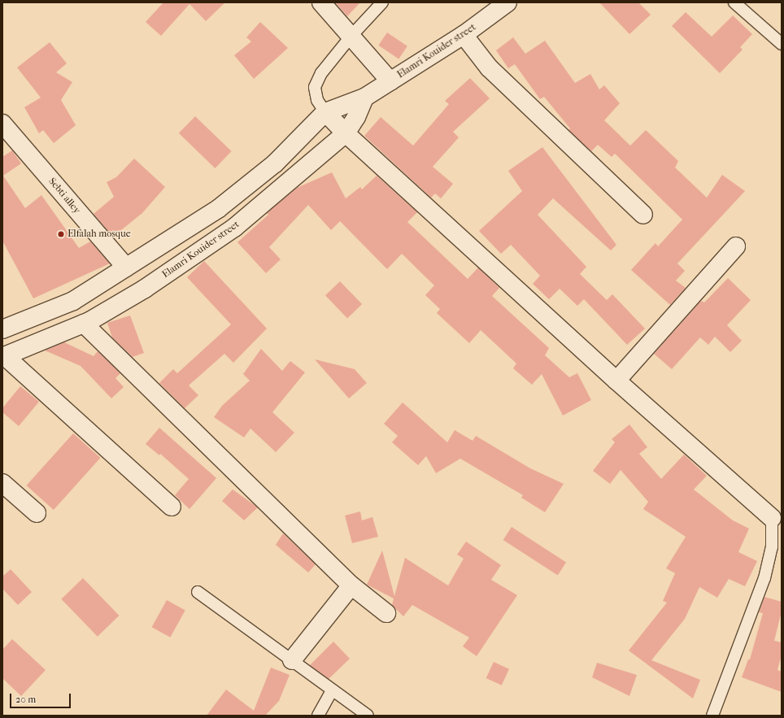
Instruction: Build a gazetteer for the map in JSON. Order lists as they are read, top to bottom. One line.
{"streets":{"street":["Elamri Kouider street","Sebti alley"]},"crossings":[["Elamri Kouider street","Sebti alley"]],"places":["Elfalah mosque"],"scale_bar":"20 m"}
